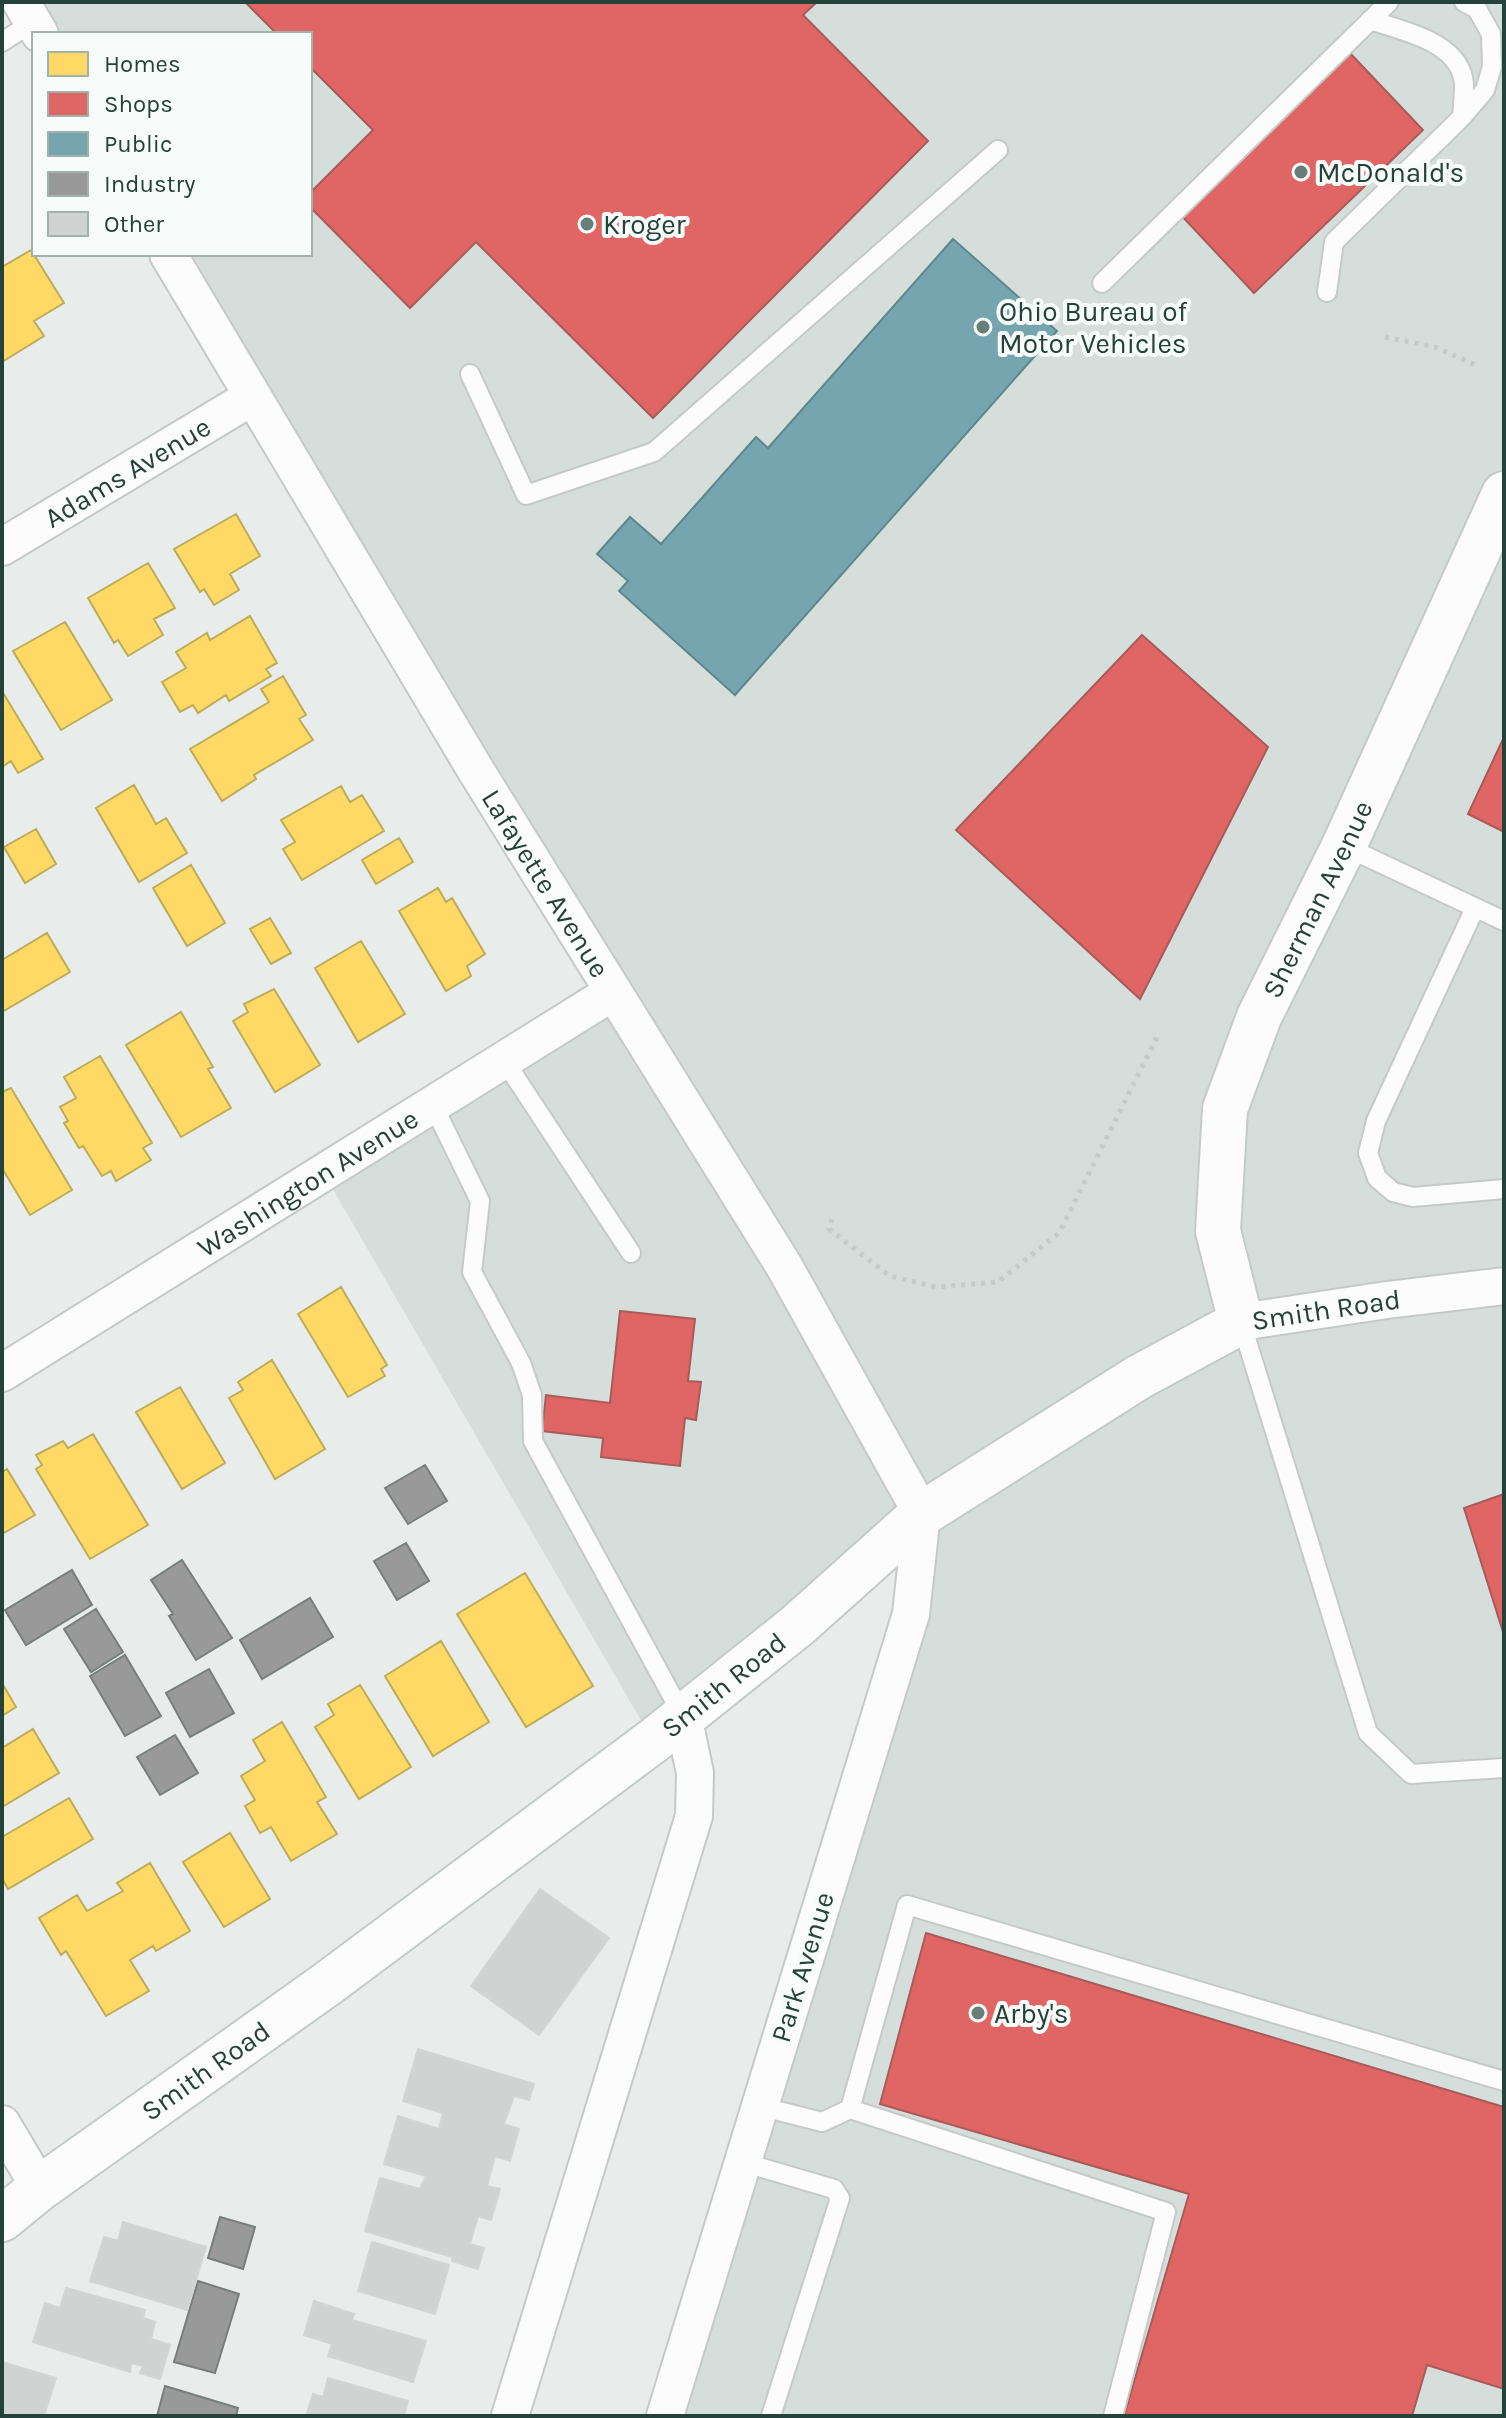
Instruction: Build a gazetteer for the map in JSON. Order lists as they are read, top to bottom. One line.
{"streets":{"main road":["Sherman Avenue","Smith Road"],"street":["Adams Avenue","Lafayette Avenue","Washington Avenue","Park Avenue"]},"crossings":[["Adams Avenue","Lafayette Avenue"],["Lafayette Avenue","Washington Avenue"],["Lafayette Avenue","Smith Road"],["Lafayette Avenue","Park Avenue"],["Sherman Avenue","Smith Road"],["Smith Road","Park Avenue"]],"places":["McDonald's","Kroger","Ohio Bureau of Motor Vehicles","Arby's"],"legend":["Homes","Shops","Public","Industry","Other"]}
